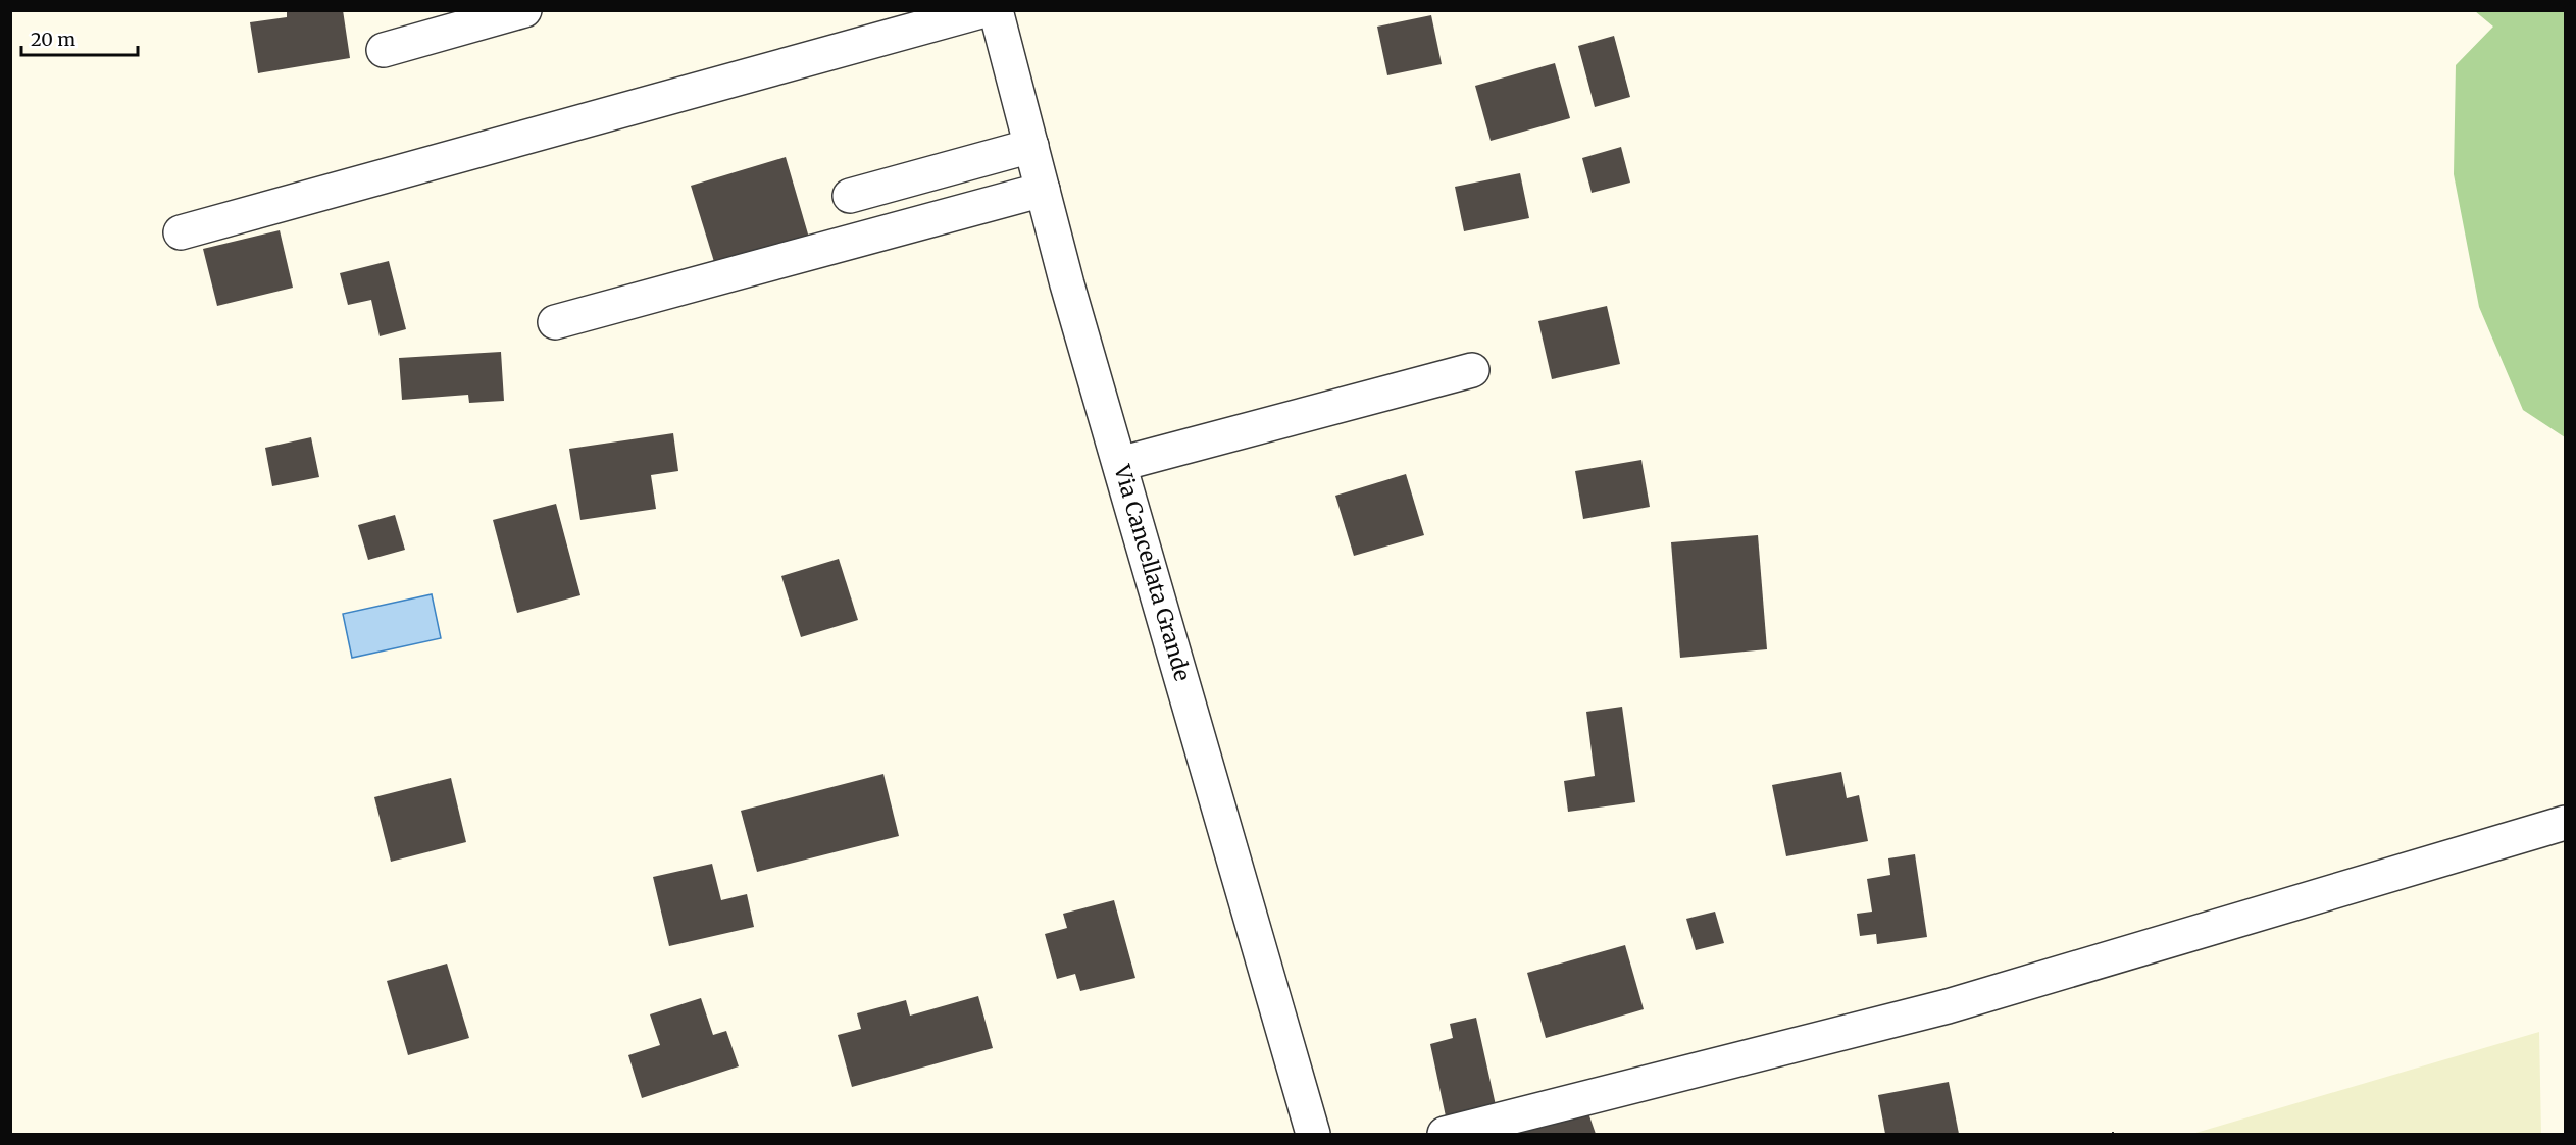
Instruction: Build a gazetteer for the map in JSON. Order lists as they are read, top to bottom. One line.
{"streets":{"street":["Via Cancellata Grande"]},"scale_bar":"20 m"}
